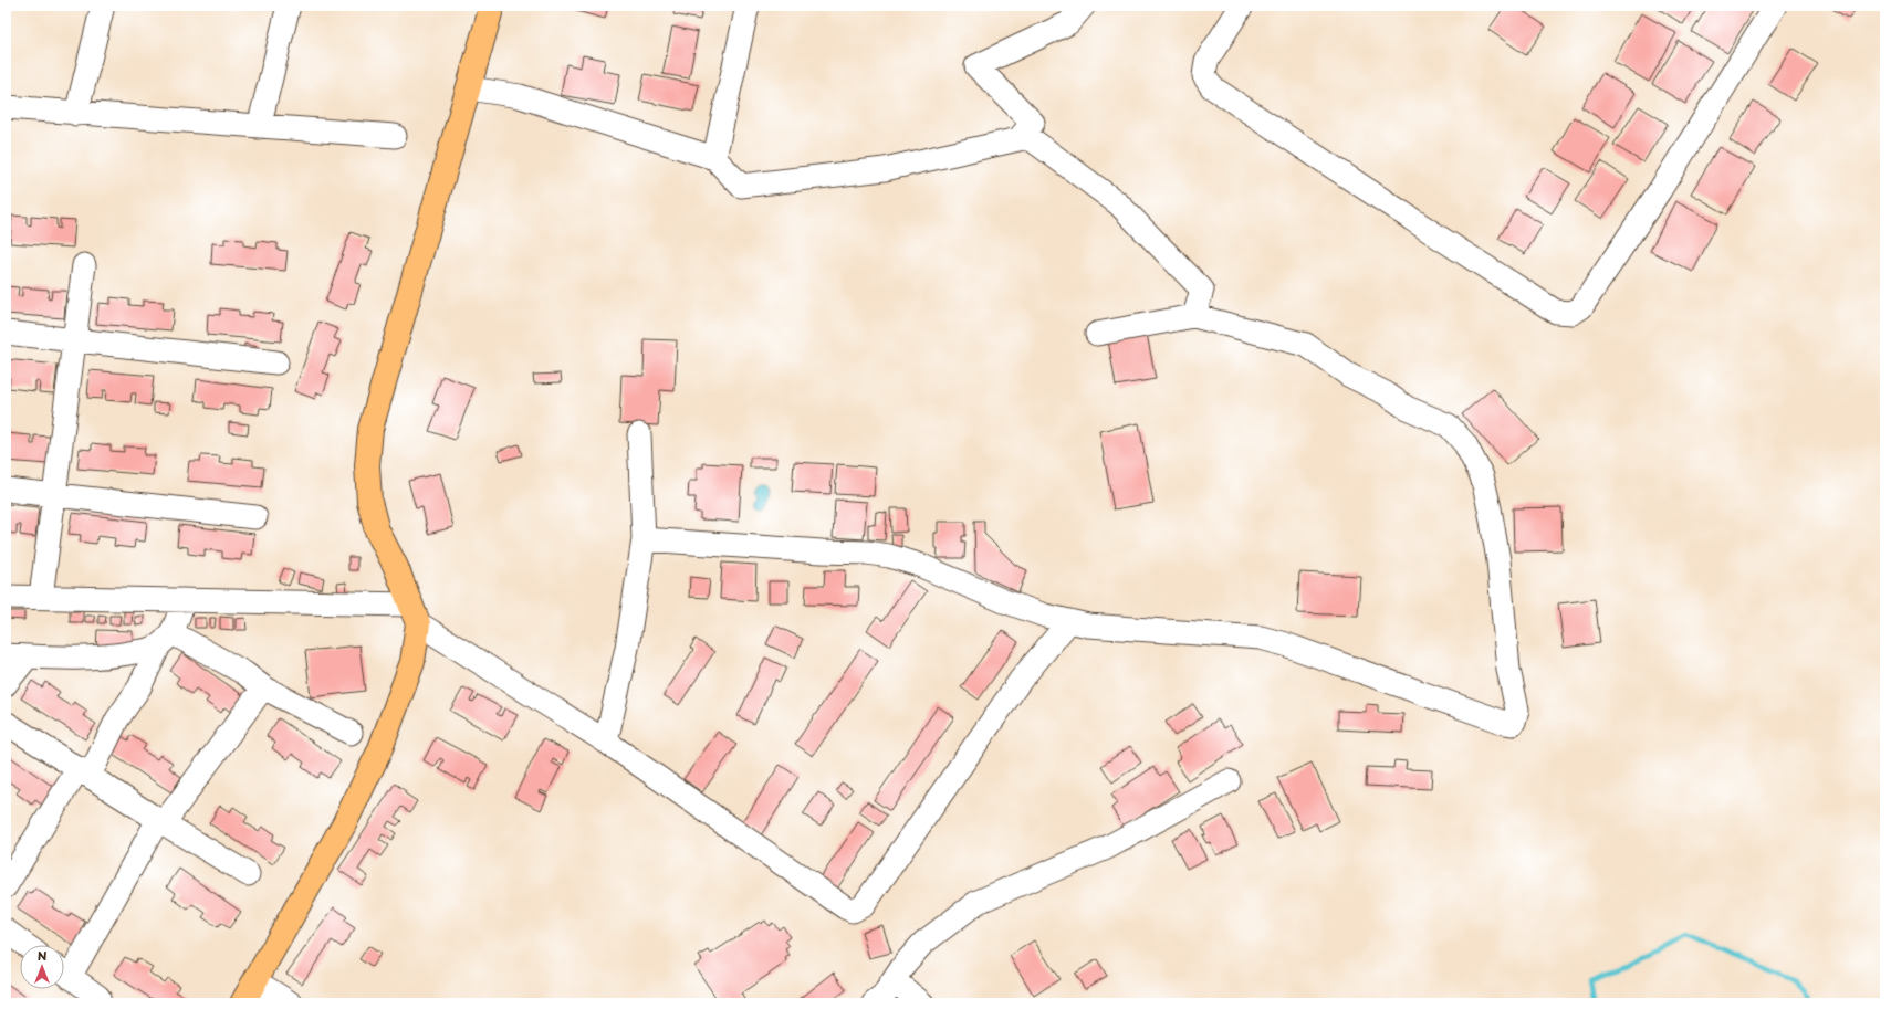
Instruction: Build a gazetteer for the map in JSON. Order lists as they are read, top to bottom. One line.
{"north":"top"}
